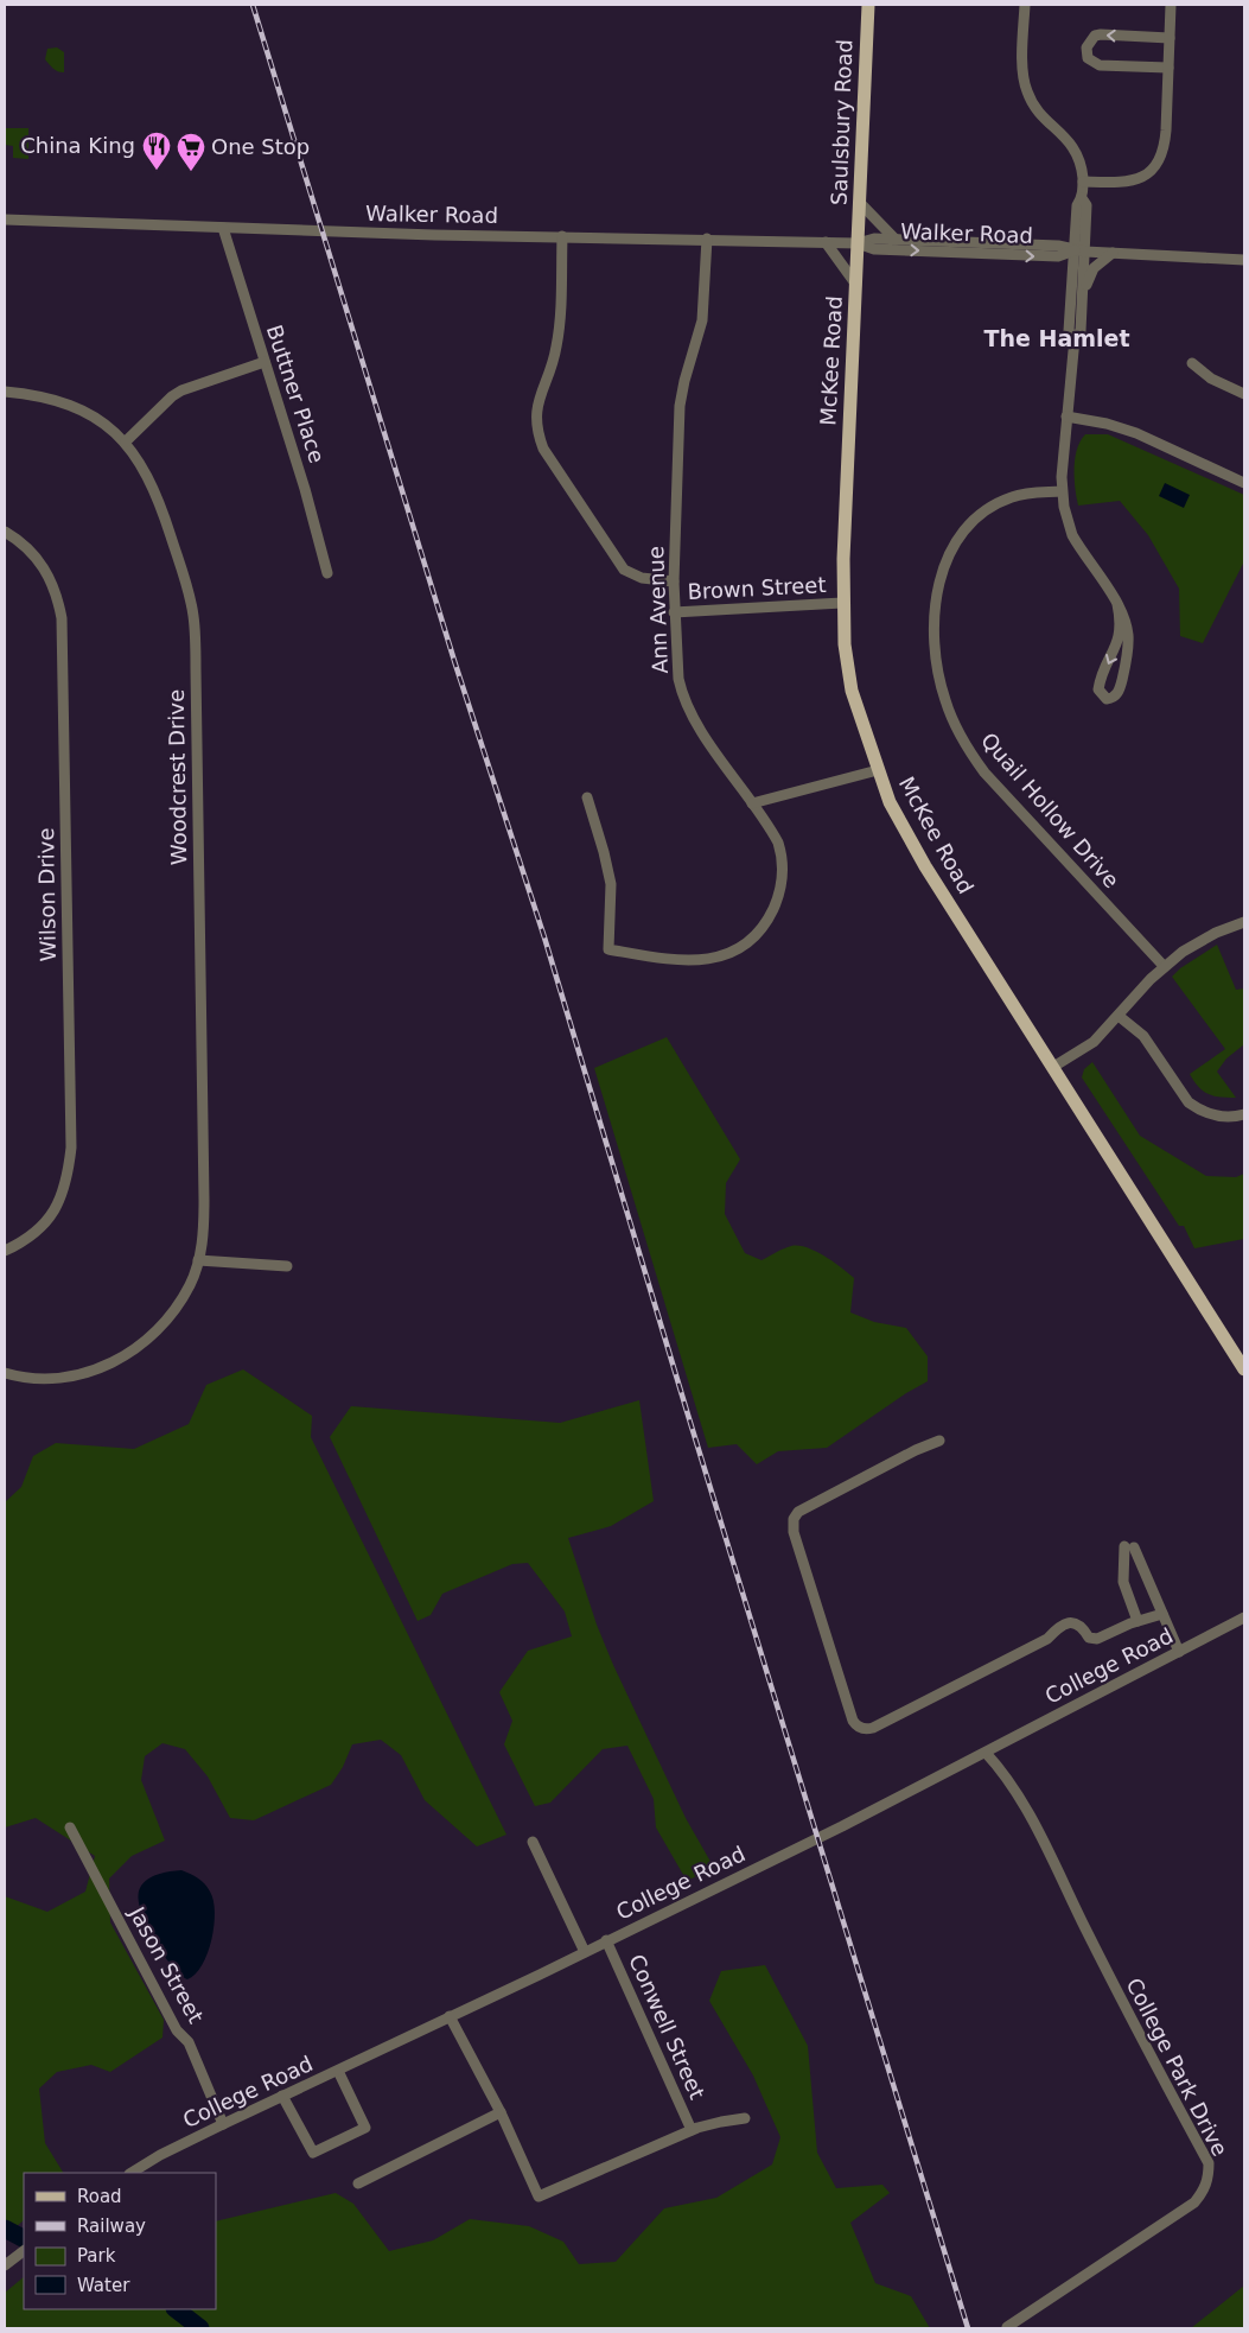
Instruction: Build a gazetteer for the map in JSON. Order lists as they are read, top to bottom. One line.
{"streets":{"main road":["Saulsbury Road","McKee Road"],"street":["Walker Road","Buttner Place","Brown Street","Ann Avenue","Woodcrest Drive","Quail Hollow Drive","Wilson Drive","College Road","Jason Street","Conwell Street","College Park Drive"]},"crossings":[["Saulsbury Road","Walker Road"],["Saulsbury Road","McKee Road"],["Walker Road","McKee Road"],["Walker Road","Buttner Place"],["Walker Road","Ann Avenue"],["McKee Road","Brown Street"],["Brown Street","Ann Avenue"],["College Road","Jason Street"],["College Road","Conwell Street"],["College Road","College Park Drive"]],"districts":["The Hamlet"],"places":{"restaurant":["China King"],"supermarket":["One Stop"]},"legend":["Road","Railway","Park","Water"]}
